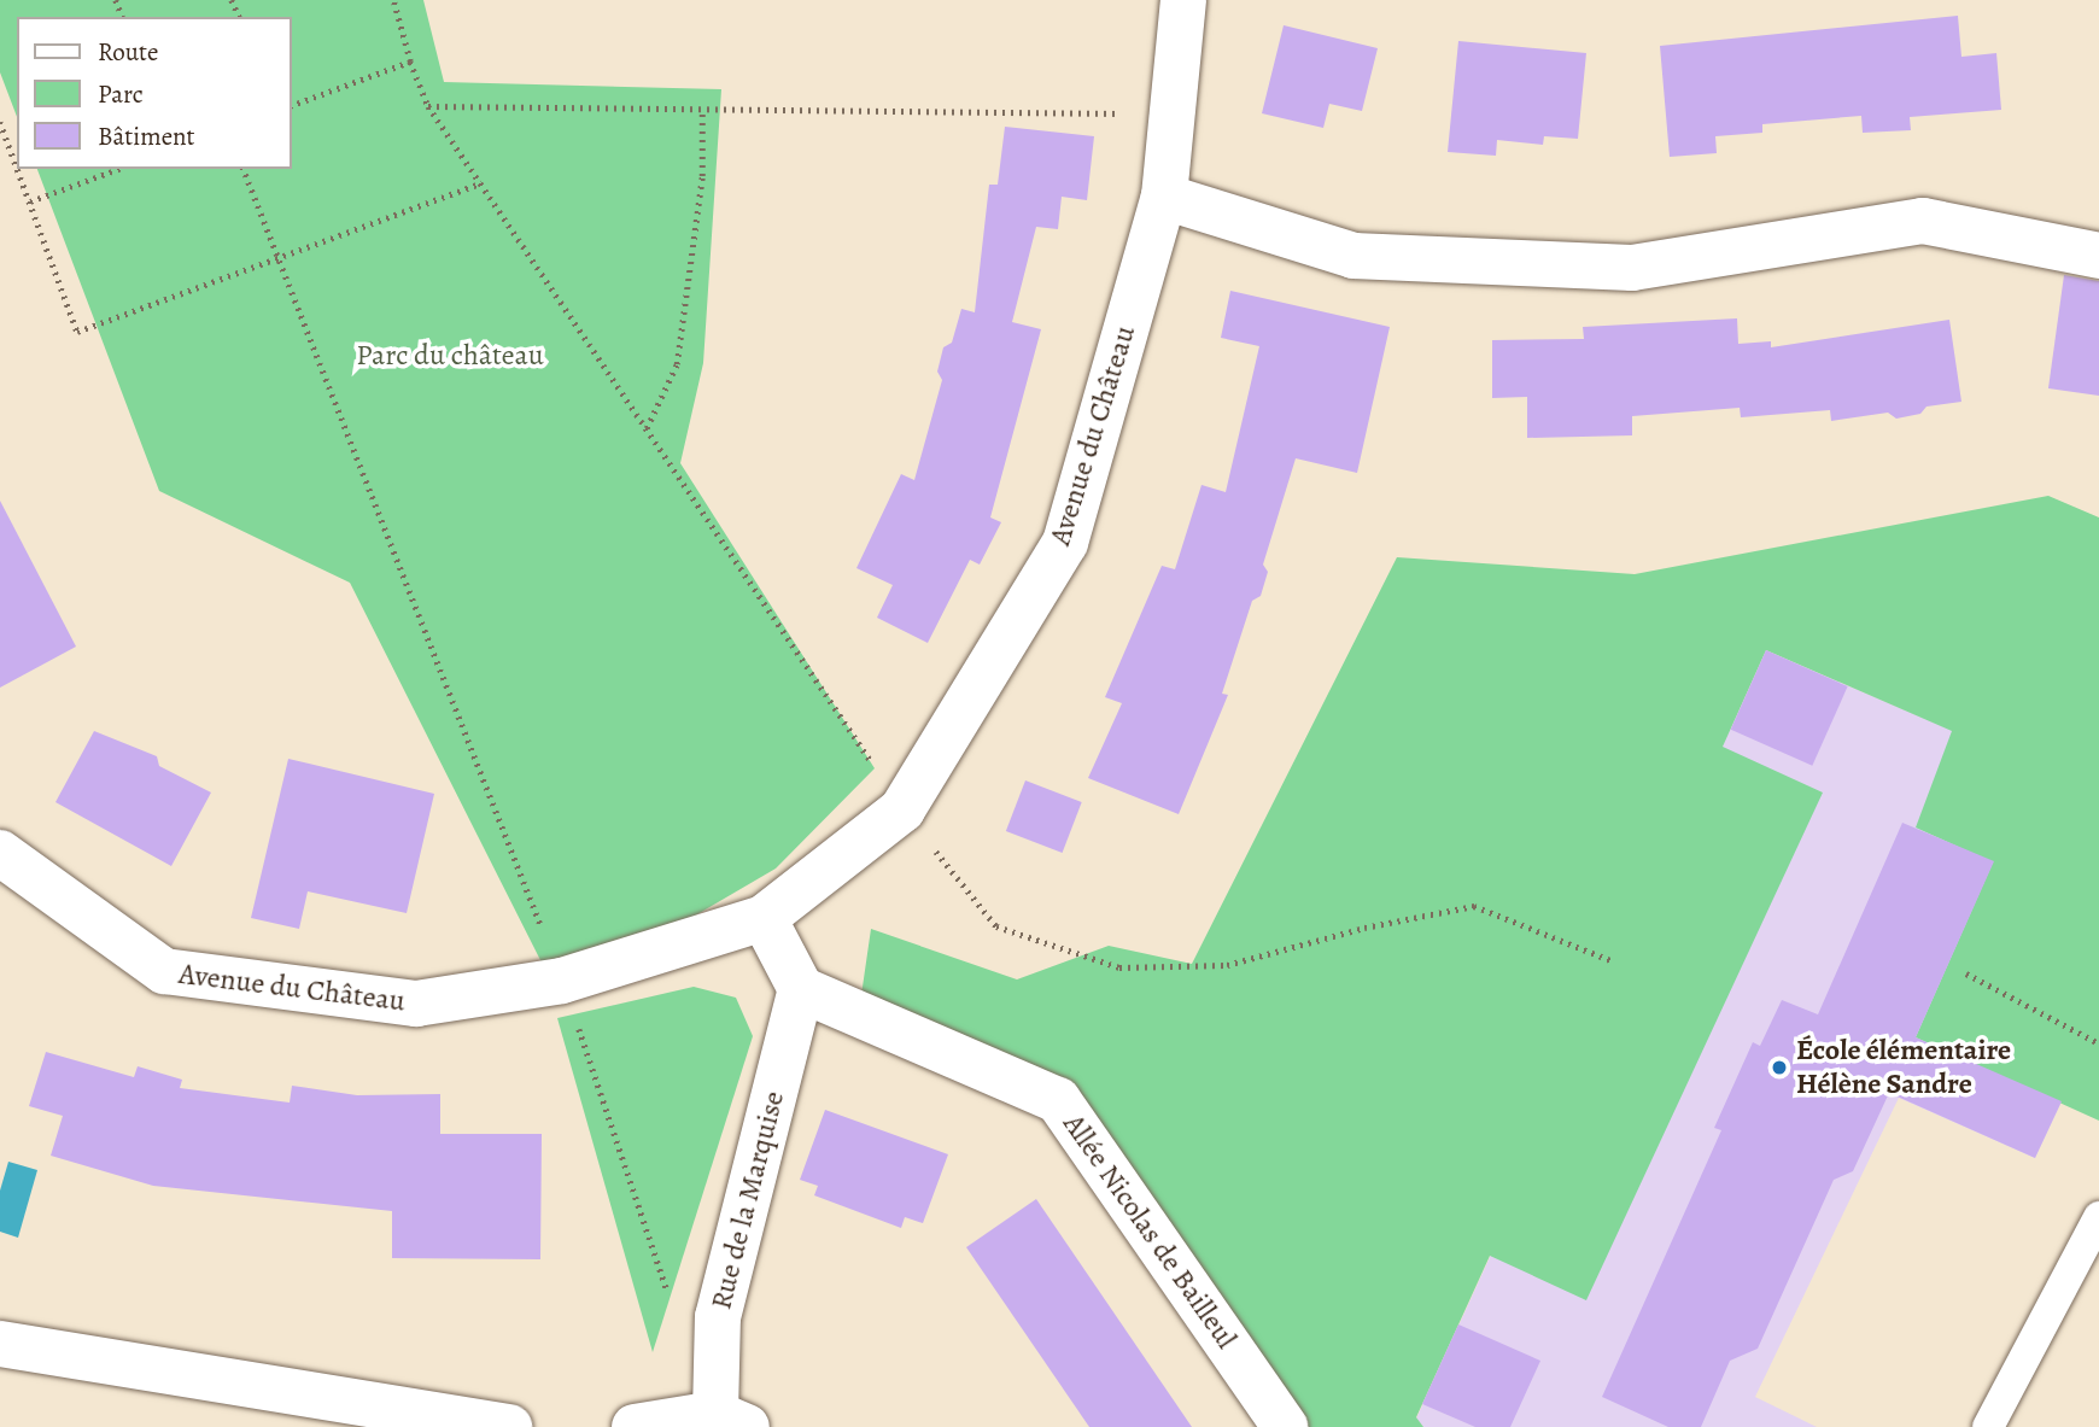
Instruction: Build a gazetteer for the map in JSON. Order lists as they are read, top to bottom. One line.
{"streets":{"street":["Avenue du Château","Rue de la Marquise","Allée Nicolas de Bailleul"]},"crossings":[["Rue de la Marquise","Allée Nicolas de Bailleul"]],"parks":["Parc du château"],"places":["École élémentaire Hélène Sandre"],"legend":["Route","Parc","Bâtiment"]}
